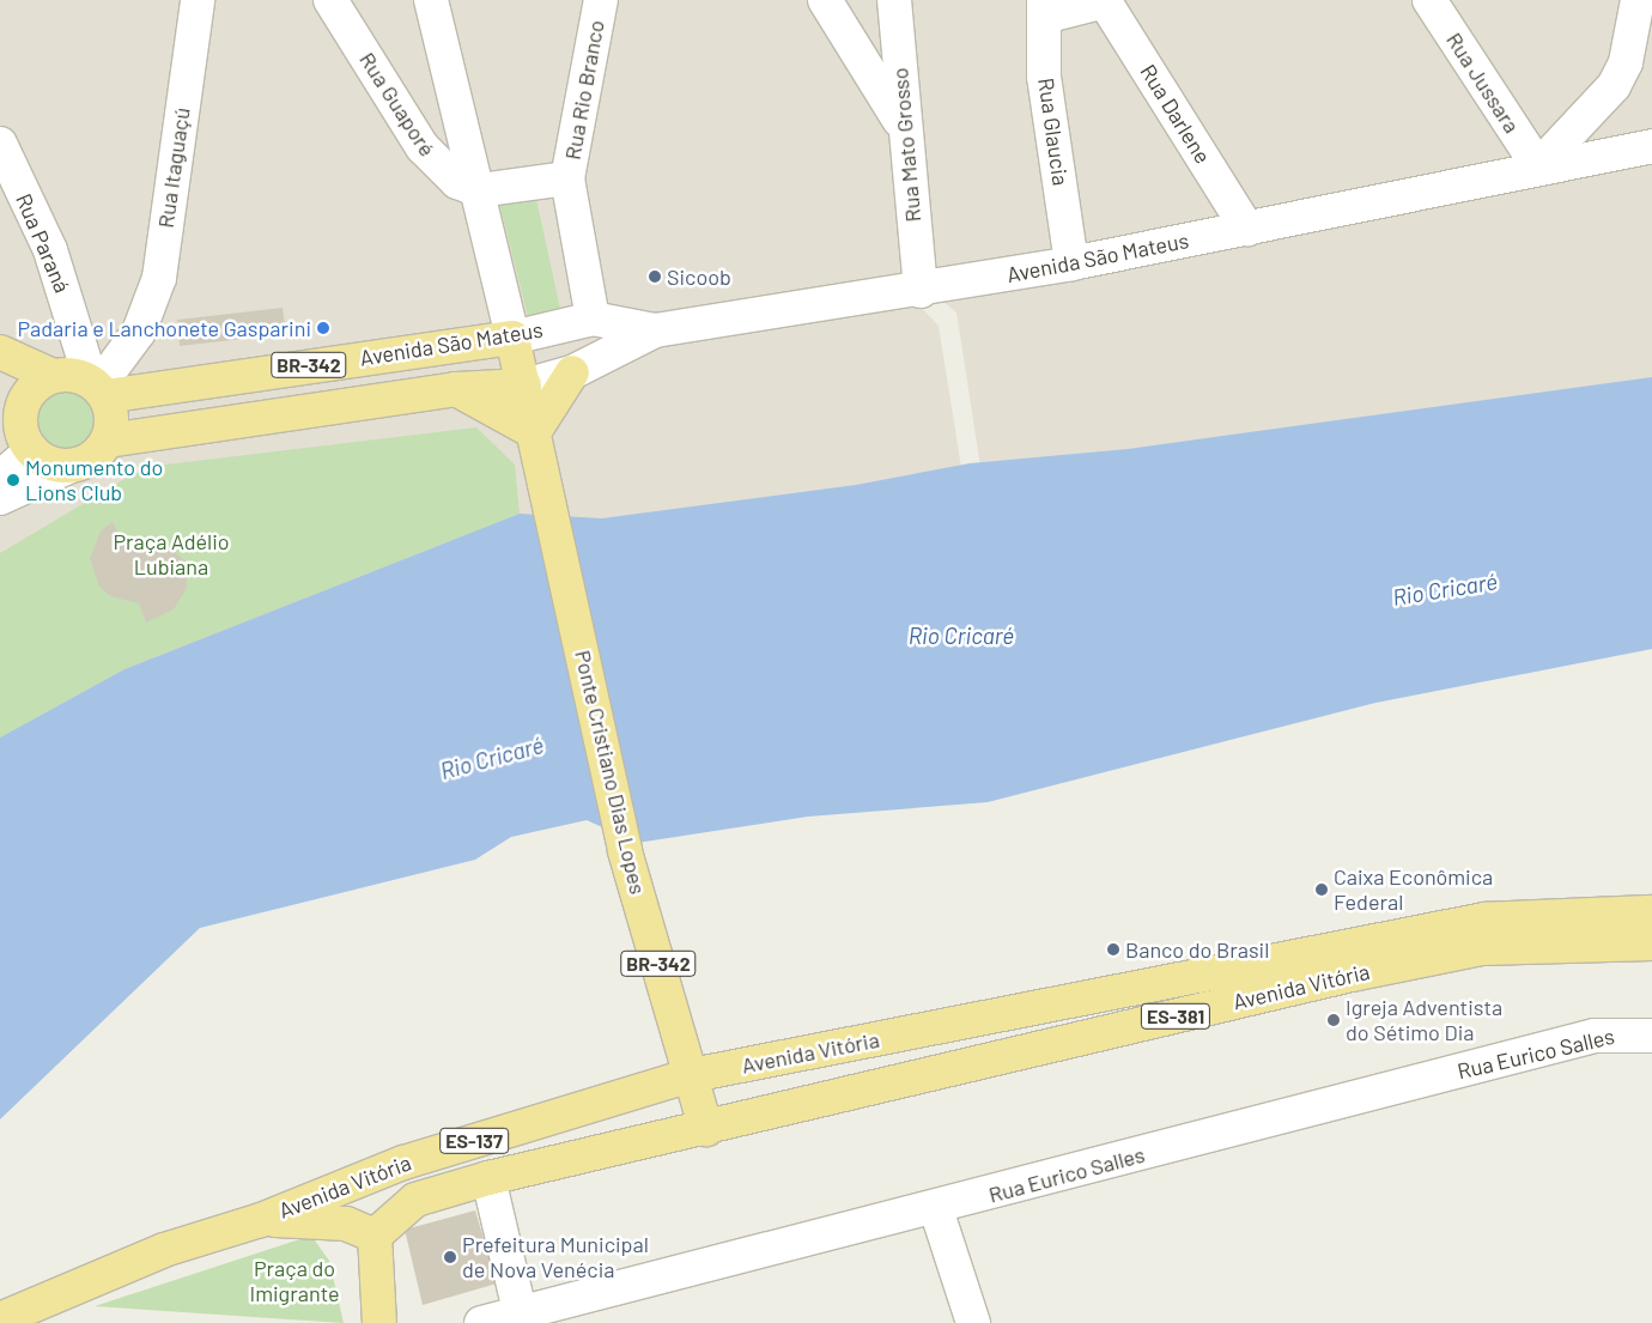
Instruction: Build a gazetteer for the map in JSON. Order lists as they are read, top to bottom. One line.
{"streets":{"main road":["Avenida São Mateus","BR-342","Ponte Cristiano Dias Lopes","Avenida Vitória","ES-381","ES-137"],"street":["Rua Jussara","Rua Rio Branco","Rua Guaporé","Rua Darlene","Rua Glaucia","Rua Mato Grosso","Rua Itaguaçú","Rua Paraná","Rua Eurico Salles"]},"crossings":[["Rua Jussara","Avenida São Mateus"],["Rua Darlene","Avenida São Mateus"],["Rua Glaucia","Avenida São Mateus"],["Rua Mato Grosso","Avenida São Mateus"],["Rua Itaguaçú","Rua Paraná"],["Rua Itaguaçú","Avenida São Mateus"],["Rua Itaguaçú","BR-342"],["Rua Paraná","Avenida São Mateus"],["Rua Paraná","BR-342"],["Avenida São Mateus","BR-342"],["BR-342","Ponte Cristiano Dias Lopes"],["Ponte Cristiano Dias Lopes","Avenida Vitória"]],"water":["Rio Cricaré"],"parks":["Praça Adélio Lubiana","Praça do Imigrante"],"places":["Sicoob","Padaria e Lanchonete Gasparini","Monumento do Lions Club","Caixa Econômica Federal","Banco do Brasil","Igreja Adventista do Sétimo Dia","Prefeitura Municipal de Nova Venécia"]}
